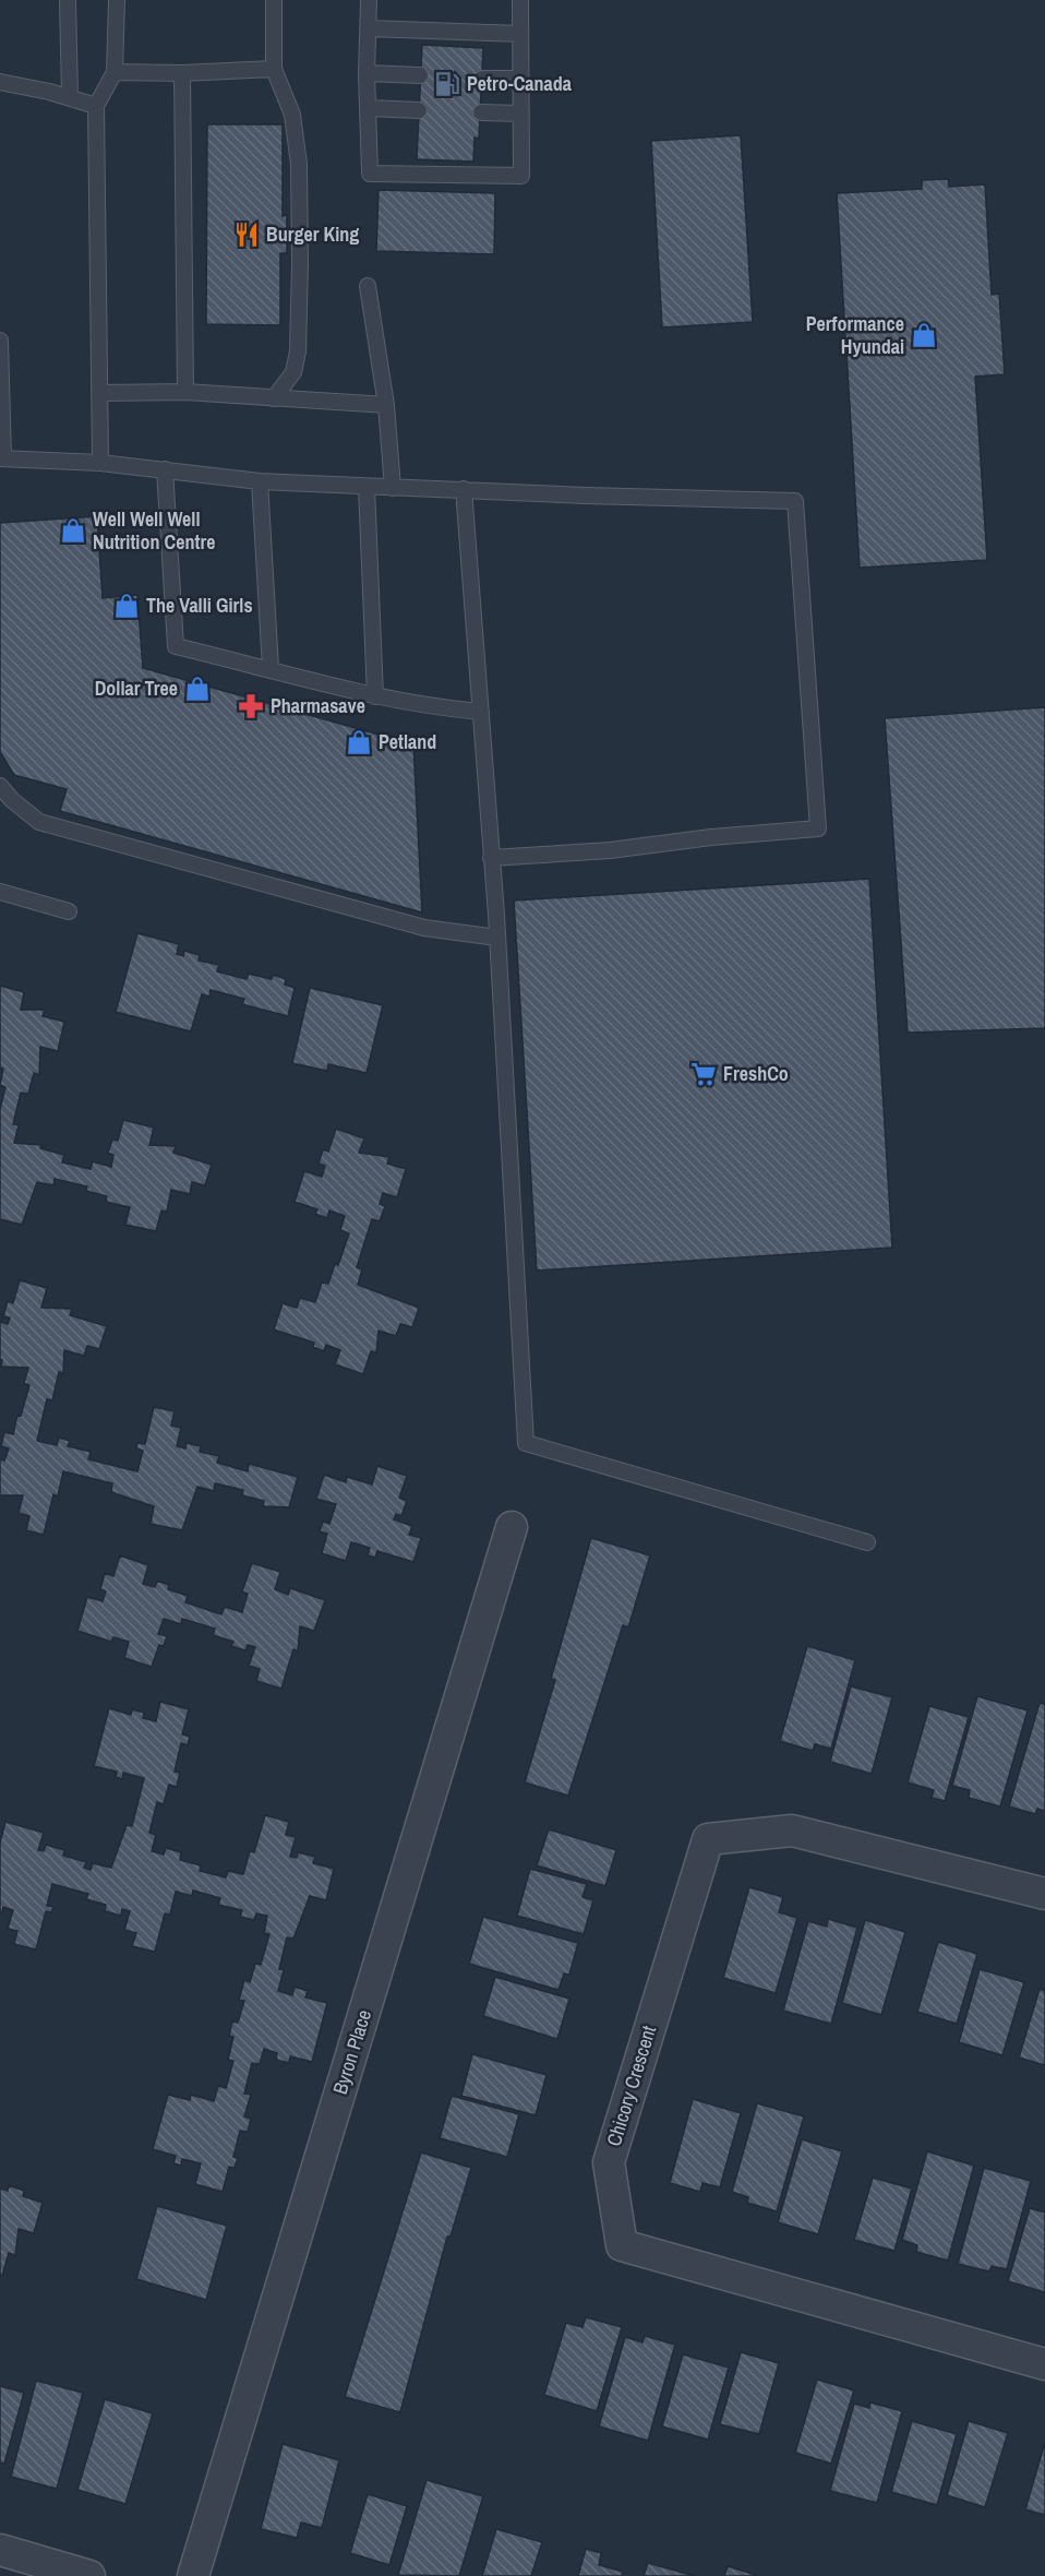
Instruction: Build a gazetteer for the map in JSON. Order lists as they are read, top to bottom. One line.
{"streets":{"street":["Byron Place","Chicory Crescent"]},"places":{"fuel station":["Petro-Canada"],"restaurant":["Burger King"],"shop":["Performance Hyundai","Well Well Well Nutrition Centre","The Valli Girls","Dollar Tree","Petland"],"pharmacy":["Pharmasave"],"supermarket":["FreshCo"]}}
